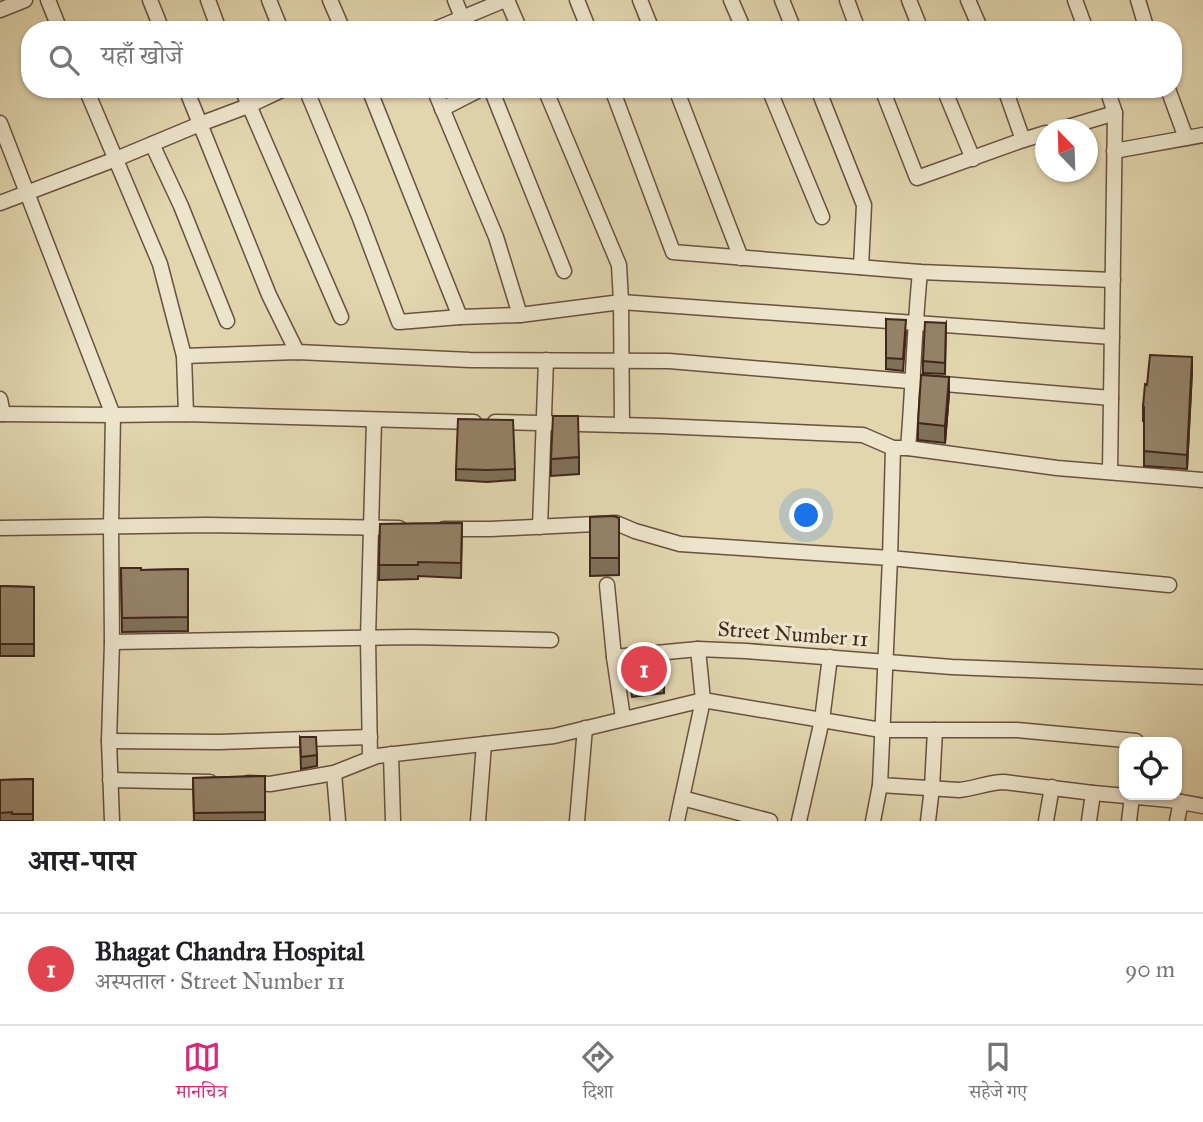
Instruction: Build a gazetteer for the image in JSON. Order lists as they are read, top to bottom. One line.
{"streets":{"street":["Street Number 11"]},"north":"top left","page":{"search":"यहाँ खोजें","pins":"1","heading":"आस-पास","list":[{"mark":"1","name":"Bhagat Chandra Hospital","note":"अस्पताल · Street Number 11","value":"90 m"}],"nav":["मानचित्र","दिशा","सहेजे गए"]}}
